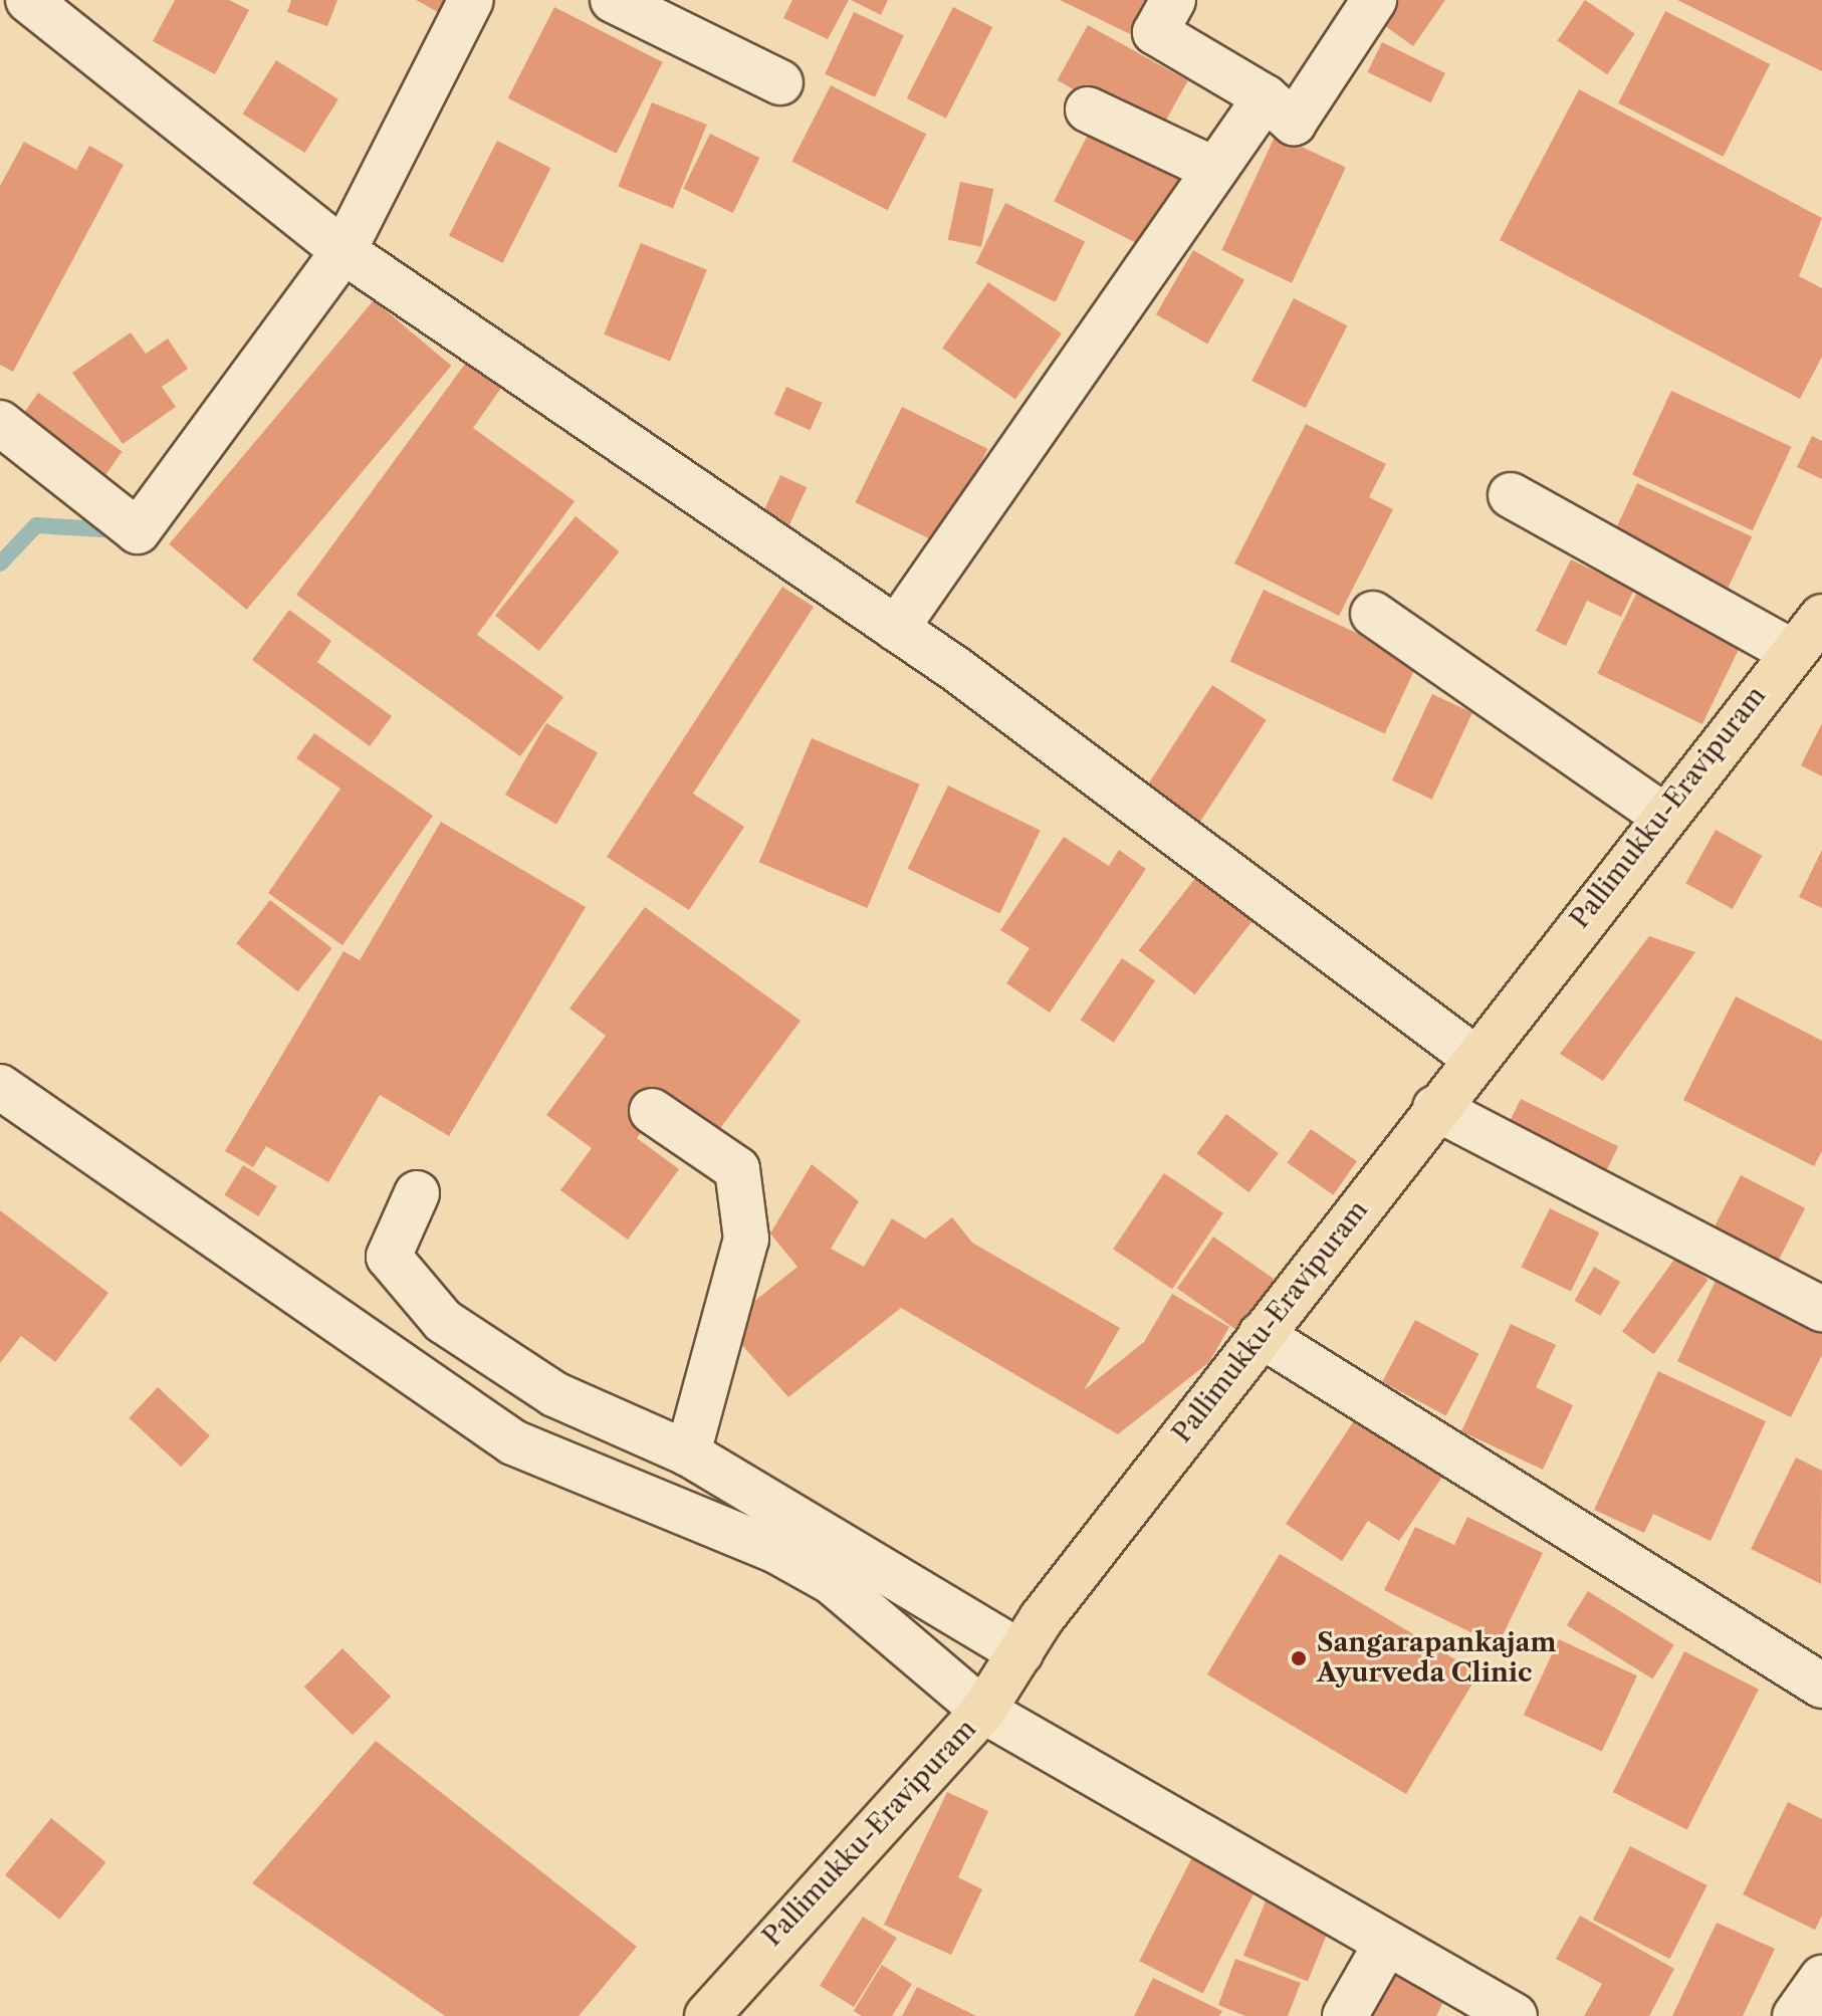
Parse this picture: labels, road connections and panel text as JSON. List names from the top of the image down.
{
  "streets": {
    "main road": ["Pallimukku-Eravipuram"]
  },
  "places": ["Sangarapankajam Ayurveda Clinic"]
}
